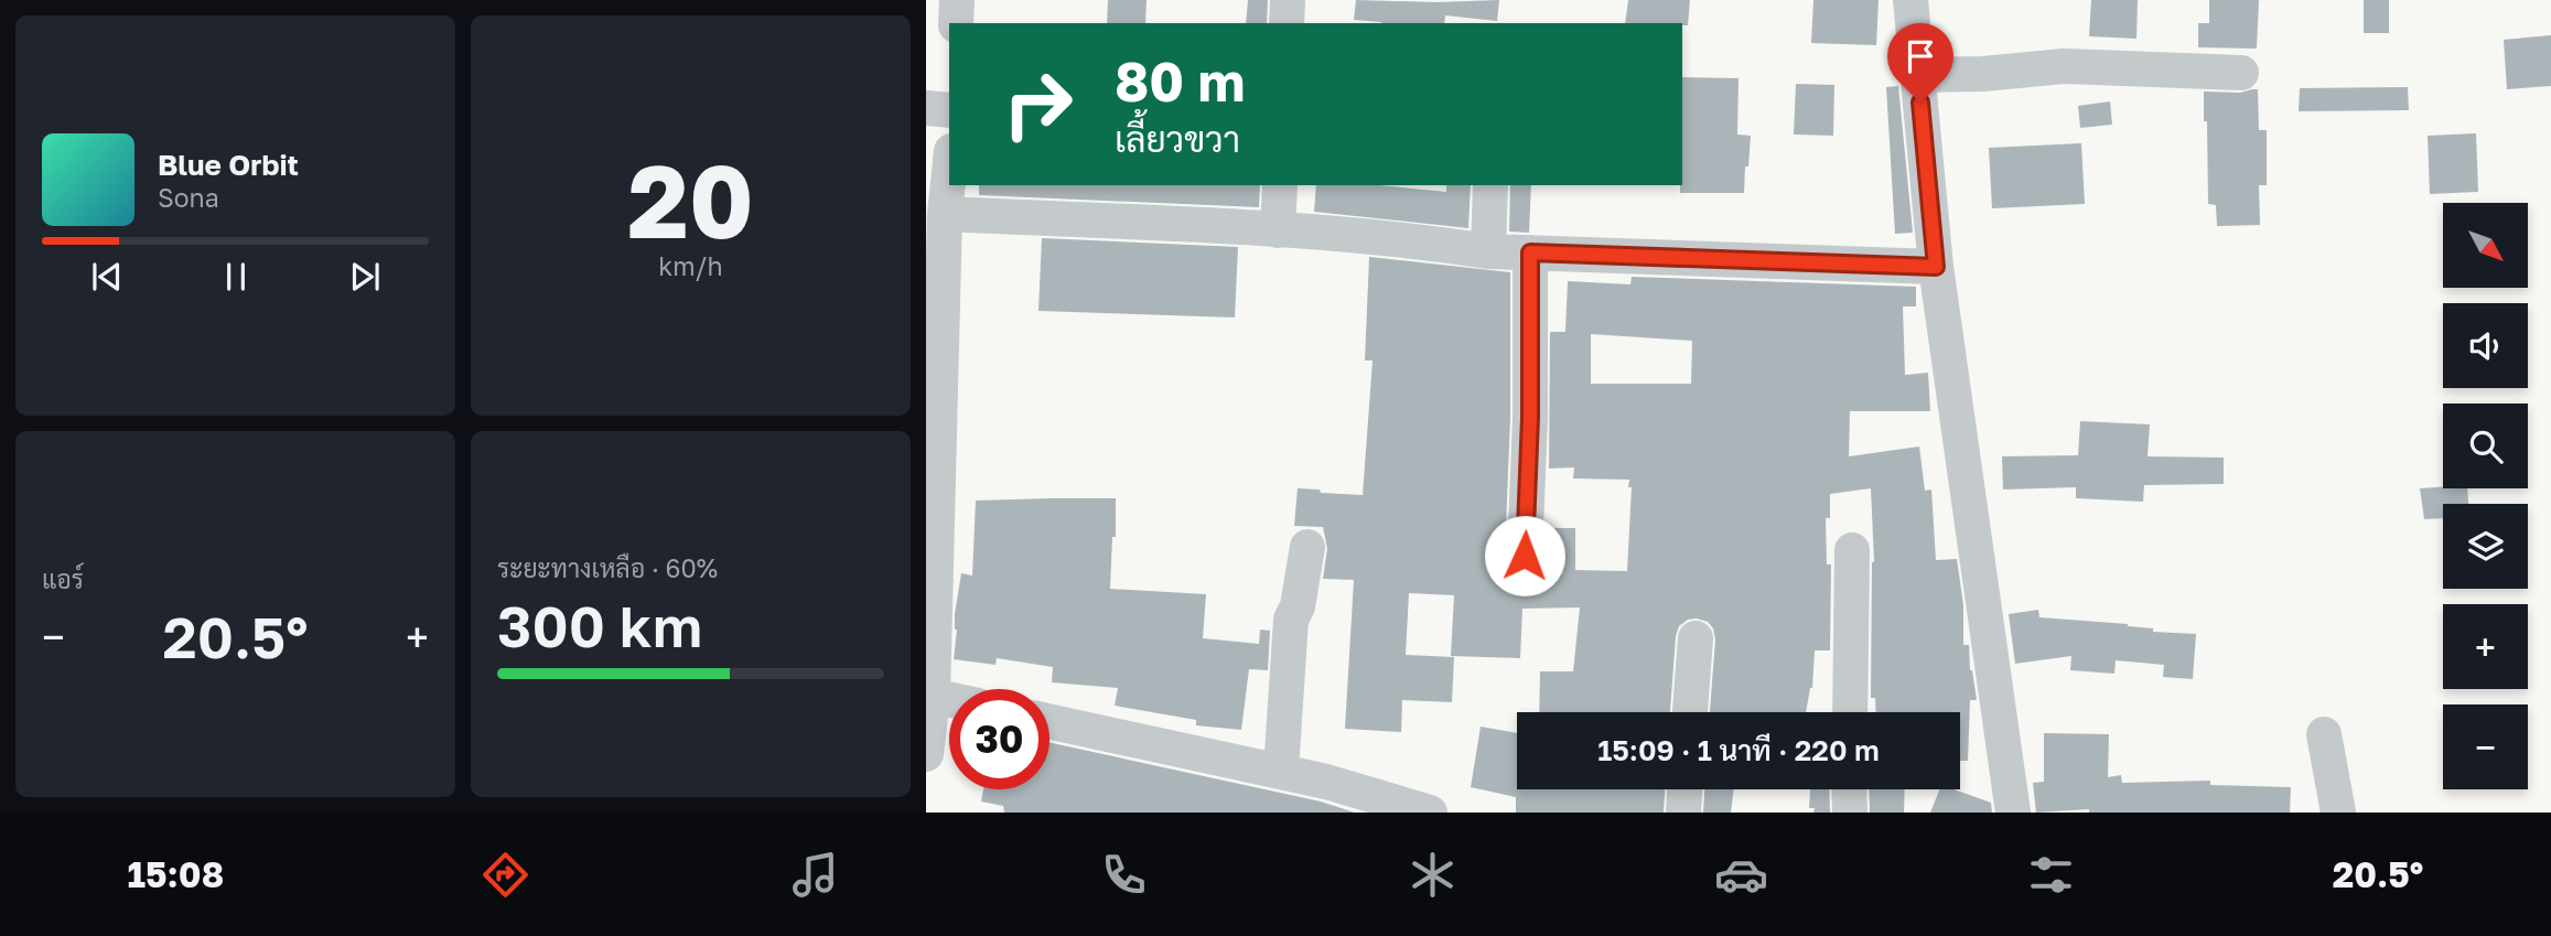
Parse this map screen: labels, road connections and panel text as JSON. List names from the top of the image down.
{
  "north": "bottom right",
  "page": {
    "tile": [
      ["20", "km/h"],
      "แอร์",
      ["ระยะทางเหลือ · 60%", "300 km"]
    ],
    "turn": ["80 m", "เลี้ยวขวา"],
    "song": ["Blue Orbit", "Sona"],
    "map_buttons": ["+", "−"],
    "heat": ["−", "20.5°", "+"],
    "limit": "30",
    "trip": "15:09 · 1 นาที · 220 m",
    "tabs": ["15:08", "20.5°"]
  }
}
